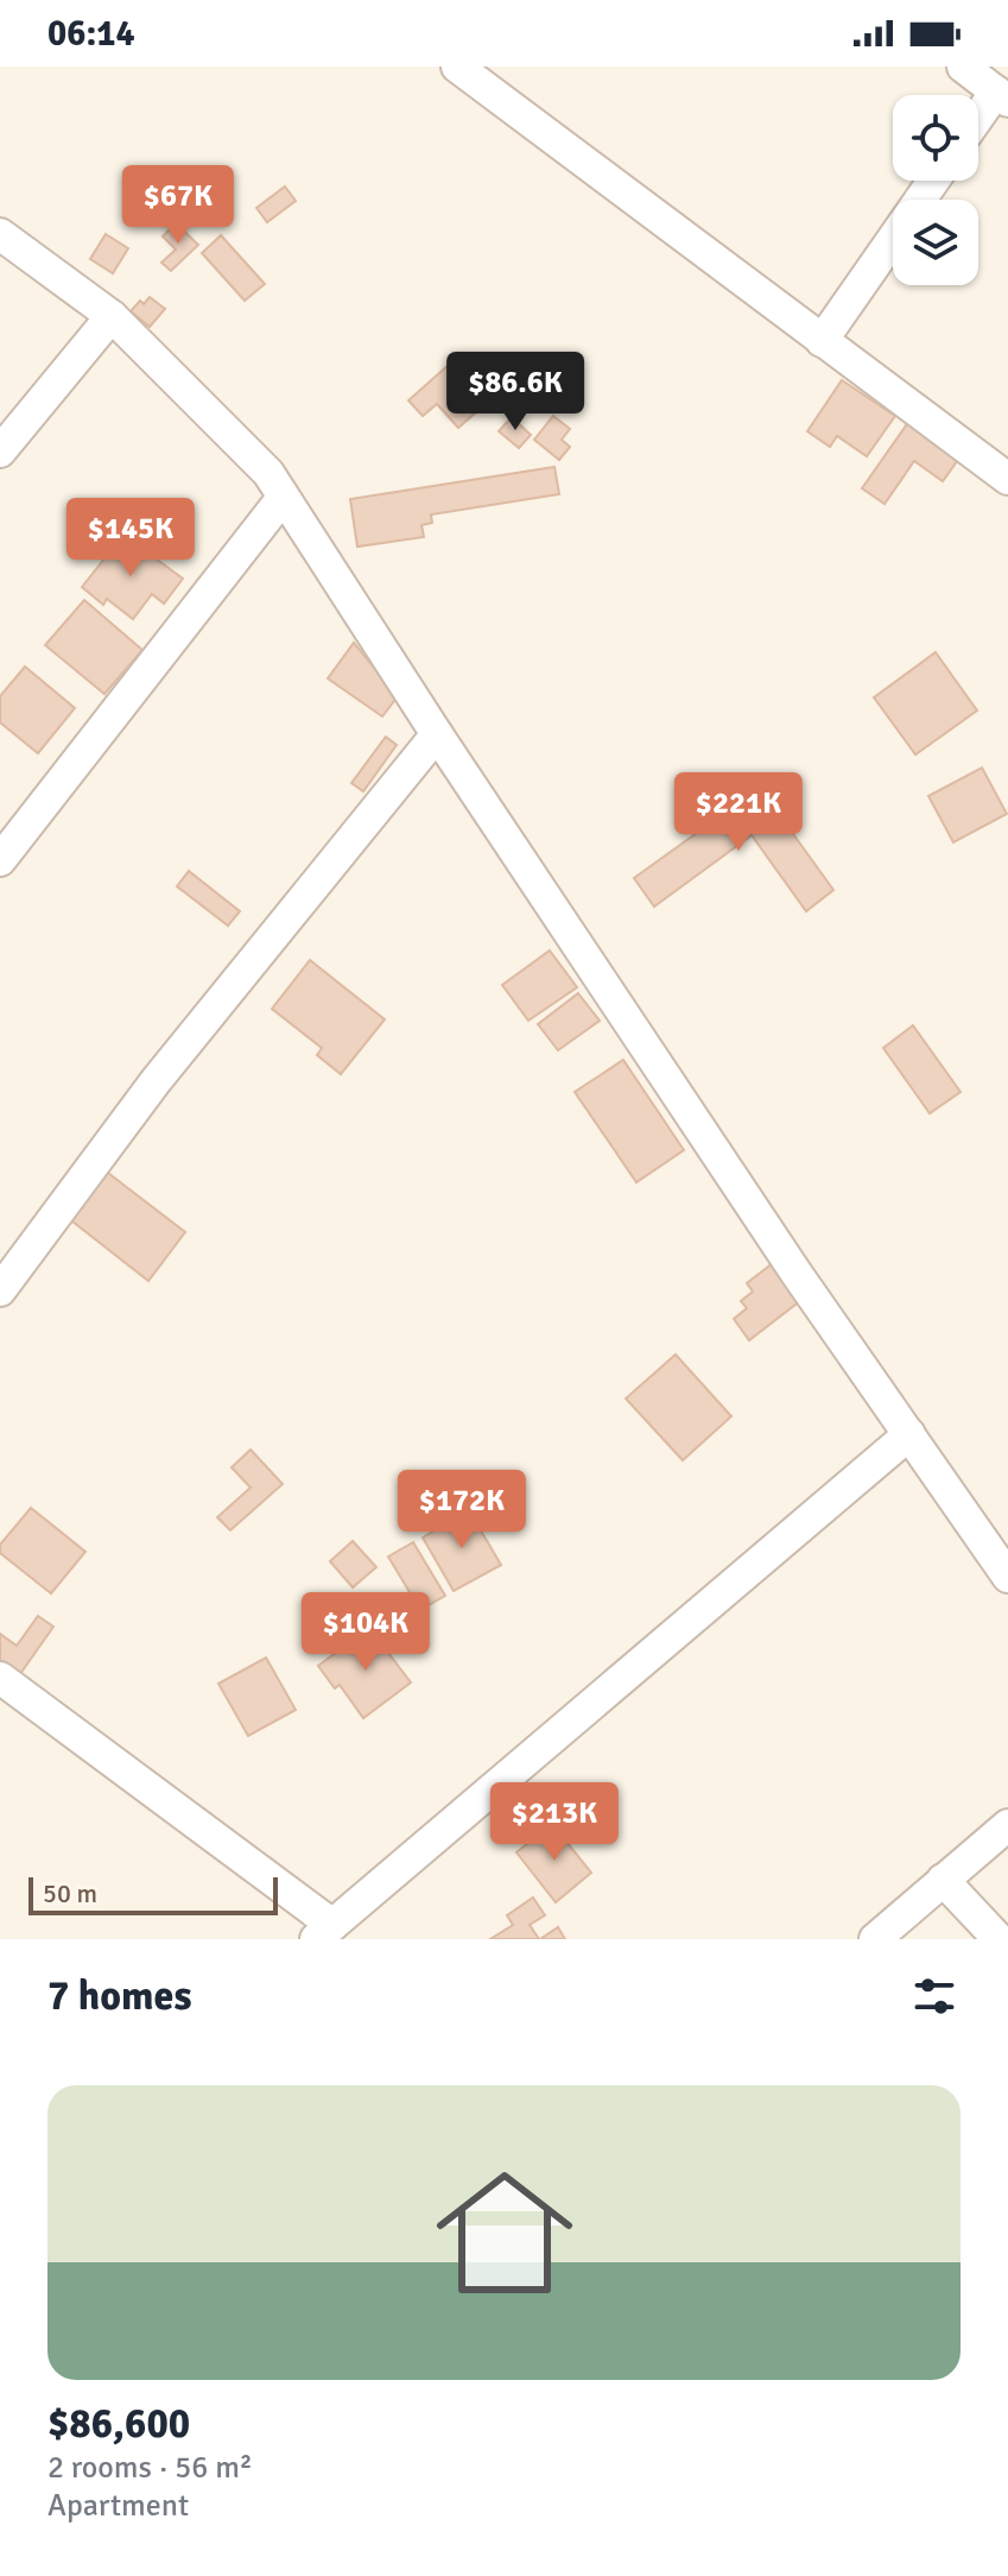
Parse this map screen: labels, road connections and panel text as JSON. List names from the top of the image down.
{
  "scale_bar": "50 m",
  "page": {
    "status": "06:14",
    "price": [
      "$67K",
      "$86.6K",
      "$145K",
      "$221K",
      "$172K",
      "$104K",
      "$213K"
    ],
    "scale": "50 m",
    "heading": "7 homes",
    "list": [
      {
        "name": "$86,600",
        "note": "2 rooms · 56 m² · Apartment"
      }
    ]
  }
}
